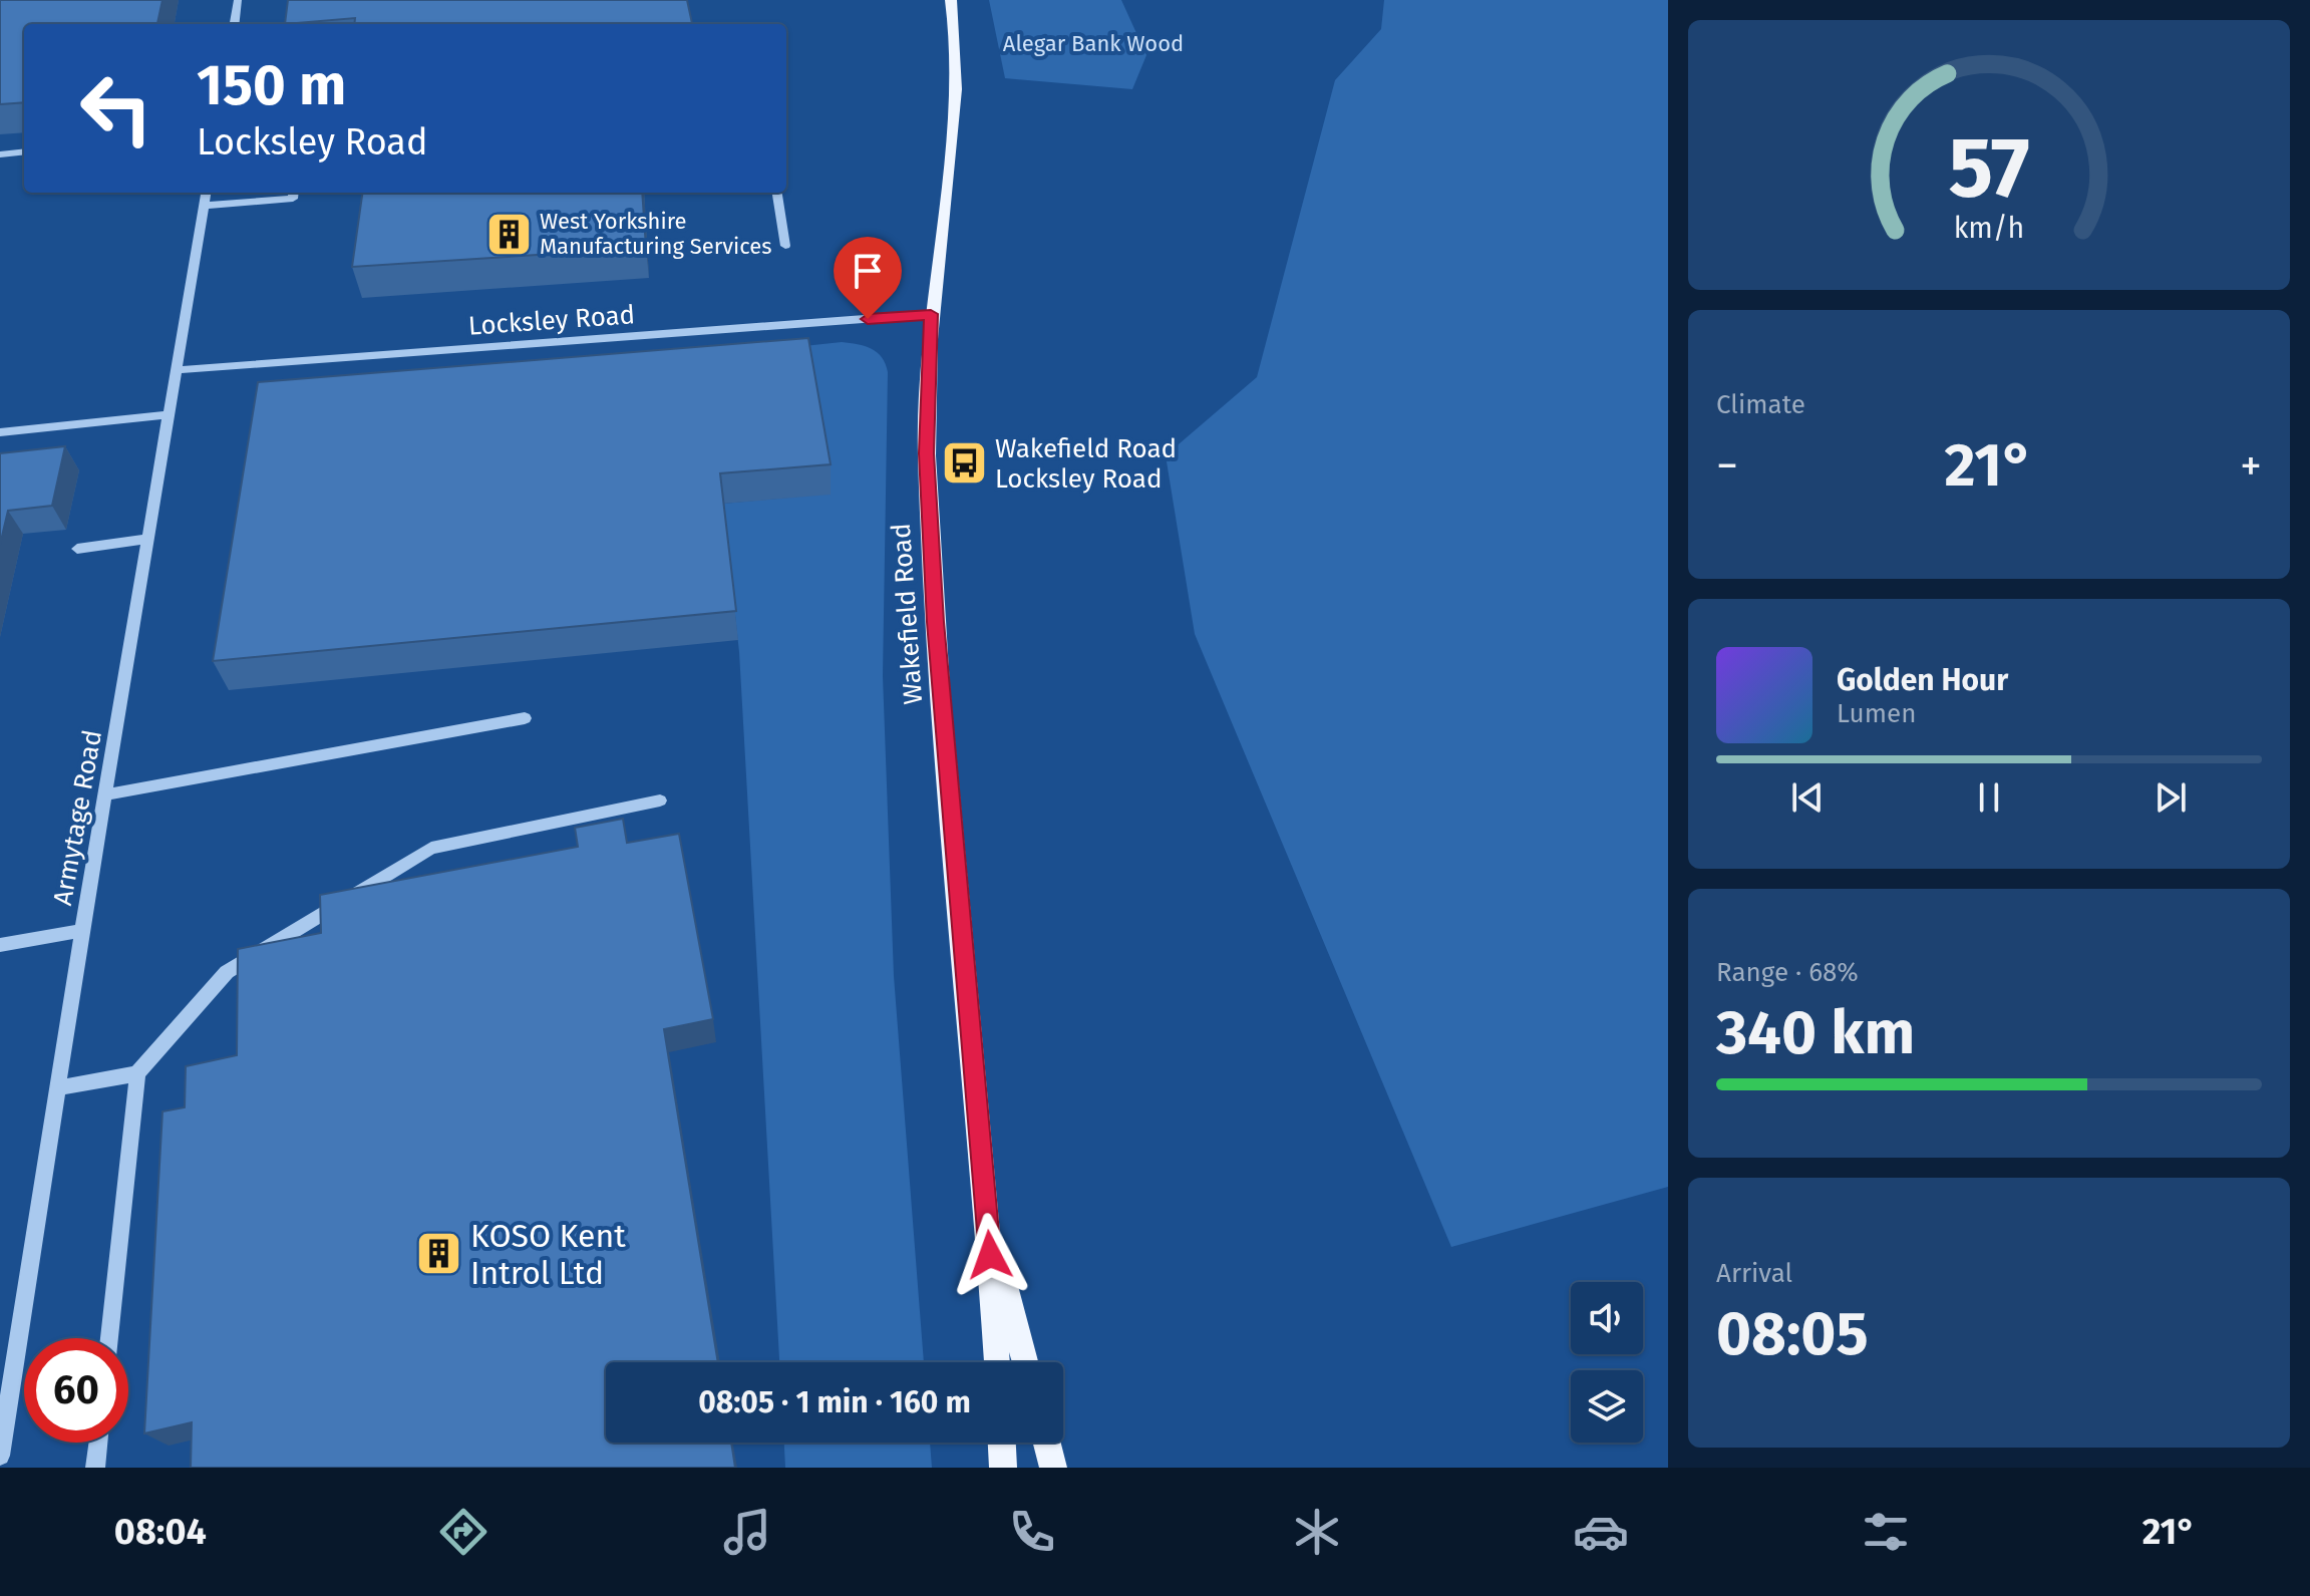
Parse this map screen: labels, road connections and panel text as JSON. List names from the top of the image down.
{
  "streets": {
    "main road": ["Wakefield Road"],
    "street": ["Locksley Road", "Armytage Road"]
  },
  "crossings": [
    ["Locksley Road", "Wakefield Road"],
    ["Locksley Road", "Armytage Road"]
  ],
  "parks": ["Alegar Bank Wood"],
  "places": {
    "building": ["West Yorkshire Manufacturing Services", "KOSO Kent Introl Ltd"],
    "bus stop": ["Wakefield Road Locksley Road"]
  },
  "page": {
    "turn": ["150 m", "Locksley Road"],
    "tile": [
      "Climate",
      ["Range · 68%", "340 km"],
      ["Arrival", "08:05"]
    ],
    "heat": ["−", "21°", "+"],
    "song": ["Golden Hour", "Lumen"],
    "limit": "60",
    "trip": "08:05 · 1 min · 160 m",
    "tabs": ["08:04", "21°"],
    "gauge": ["57", "km/h"]
  }
}
